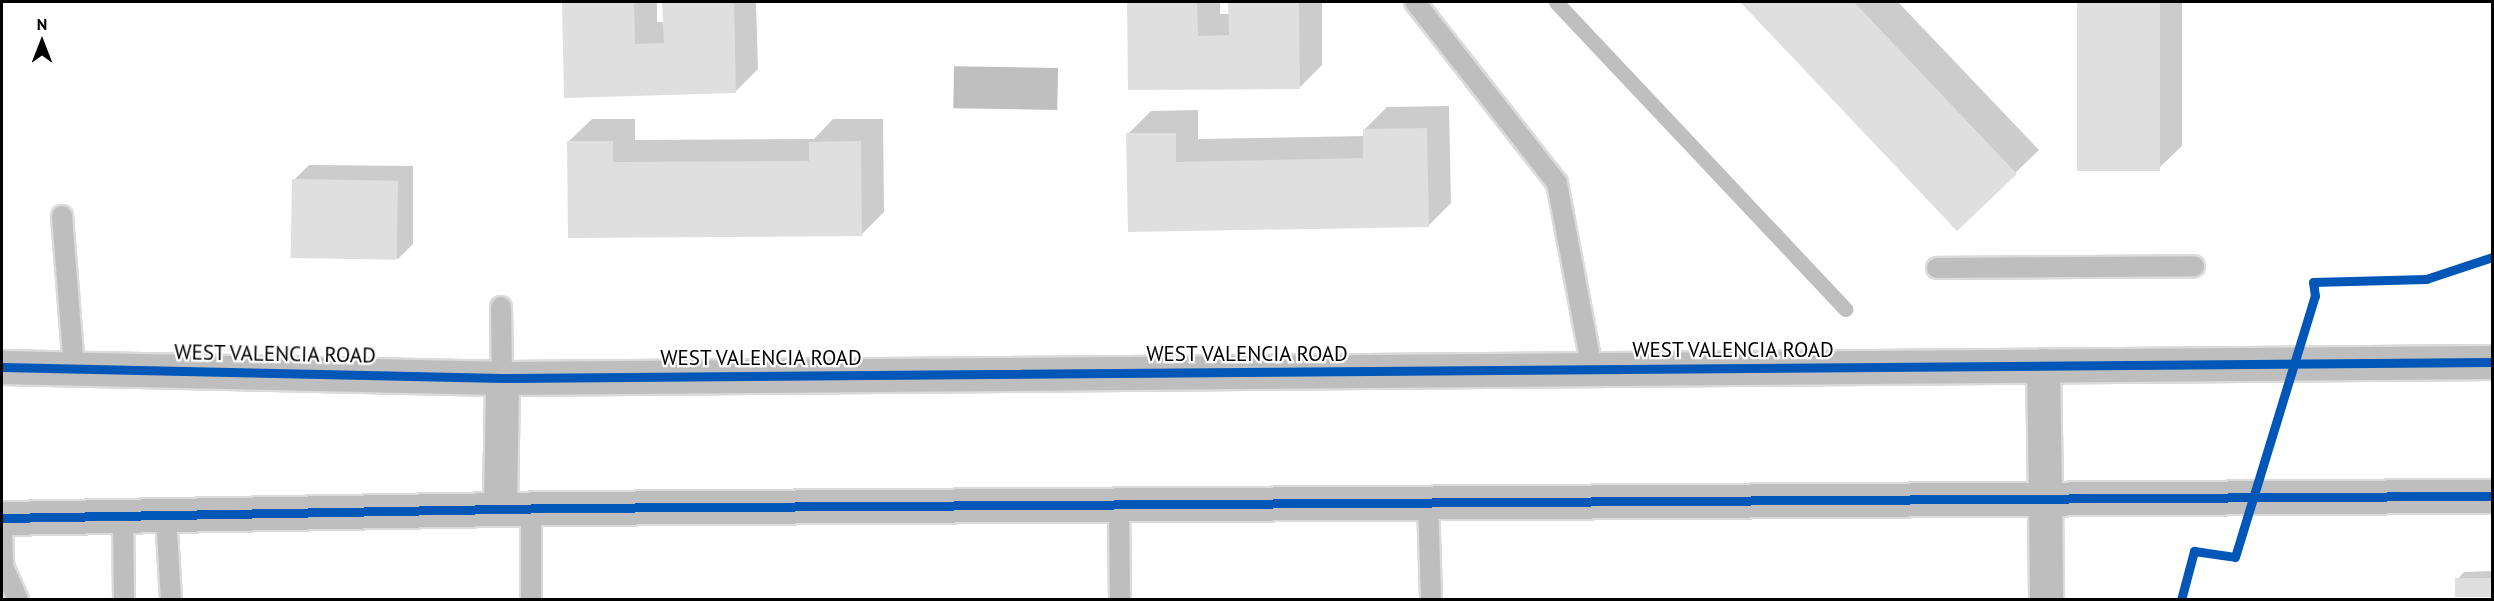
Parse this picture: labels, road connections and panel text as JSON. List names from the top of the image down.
{
  "streets": {
    "main road": ["WEST VALENCIA ROAD"]
  },
  "north": "top"
}
